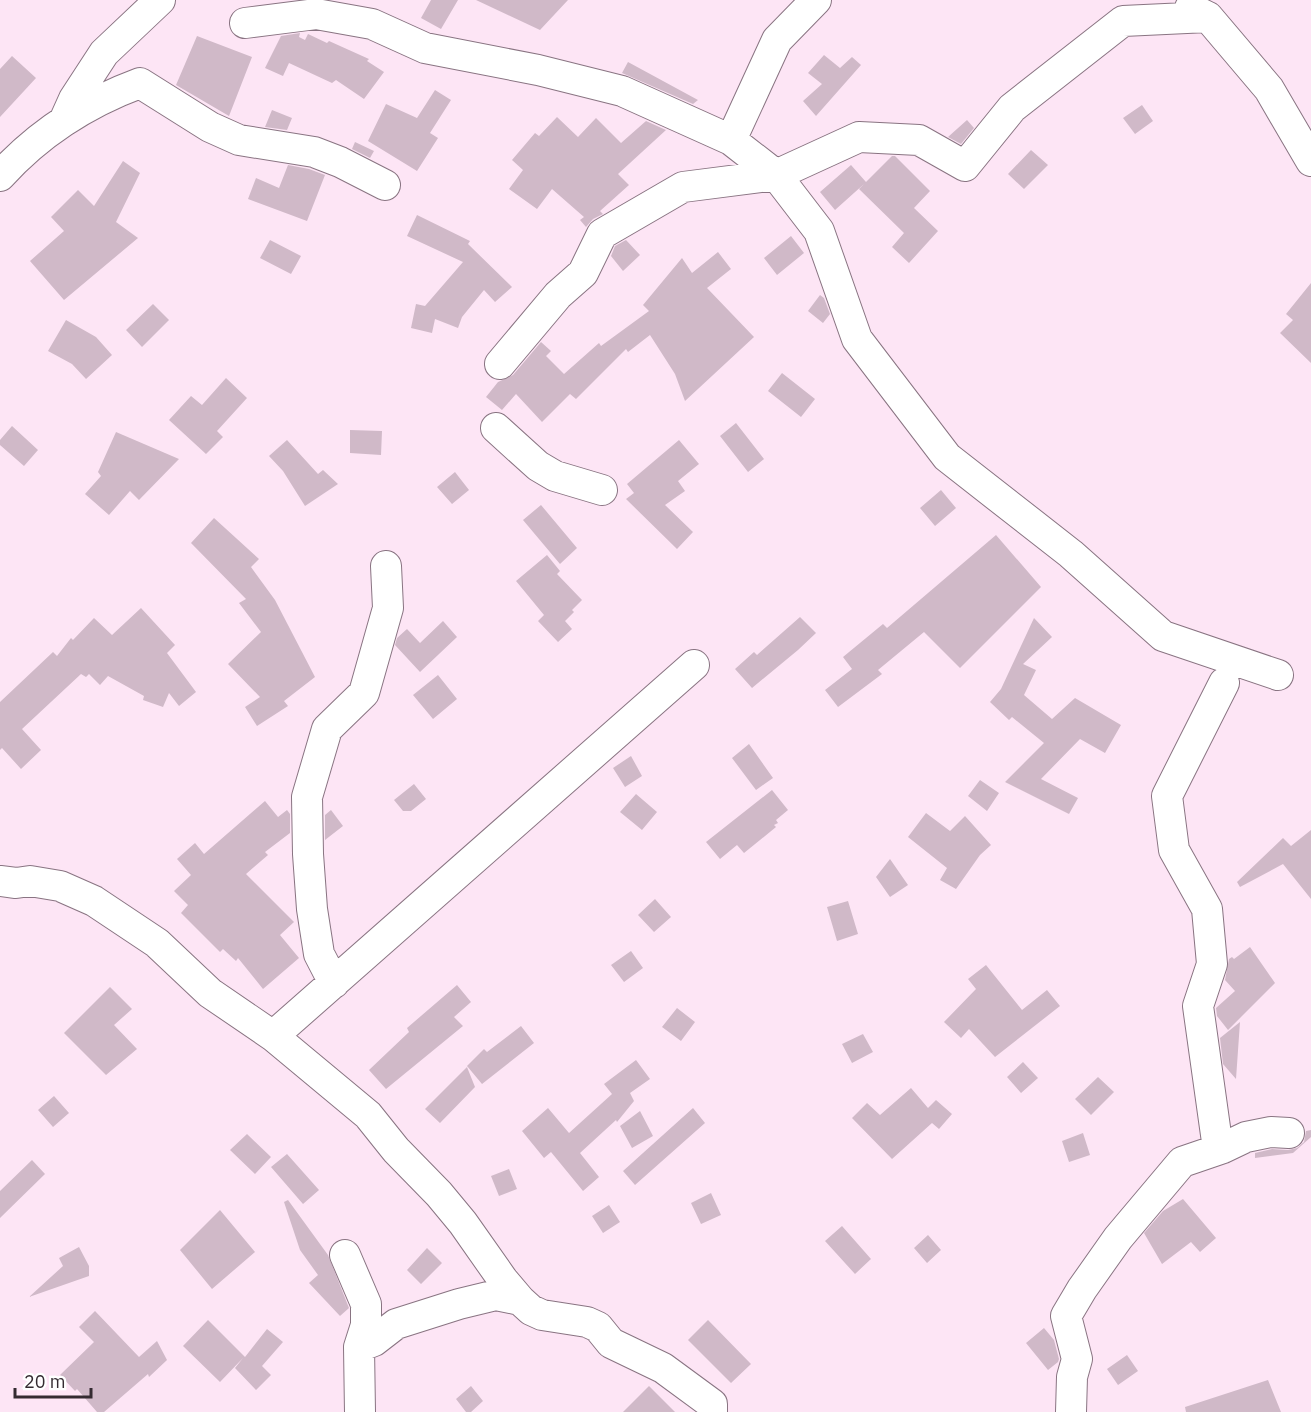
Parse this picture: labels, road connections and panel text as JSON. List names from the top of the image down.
{
  "scale_bar": "20 m"
}
